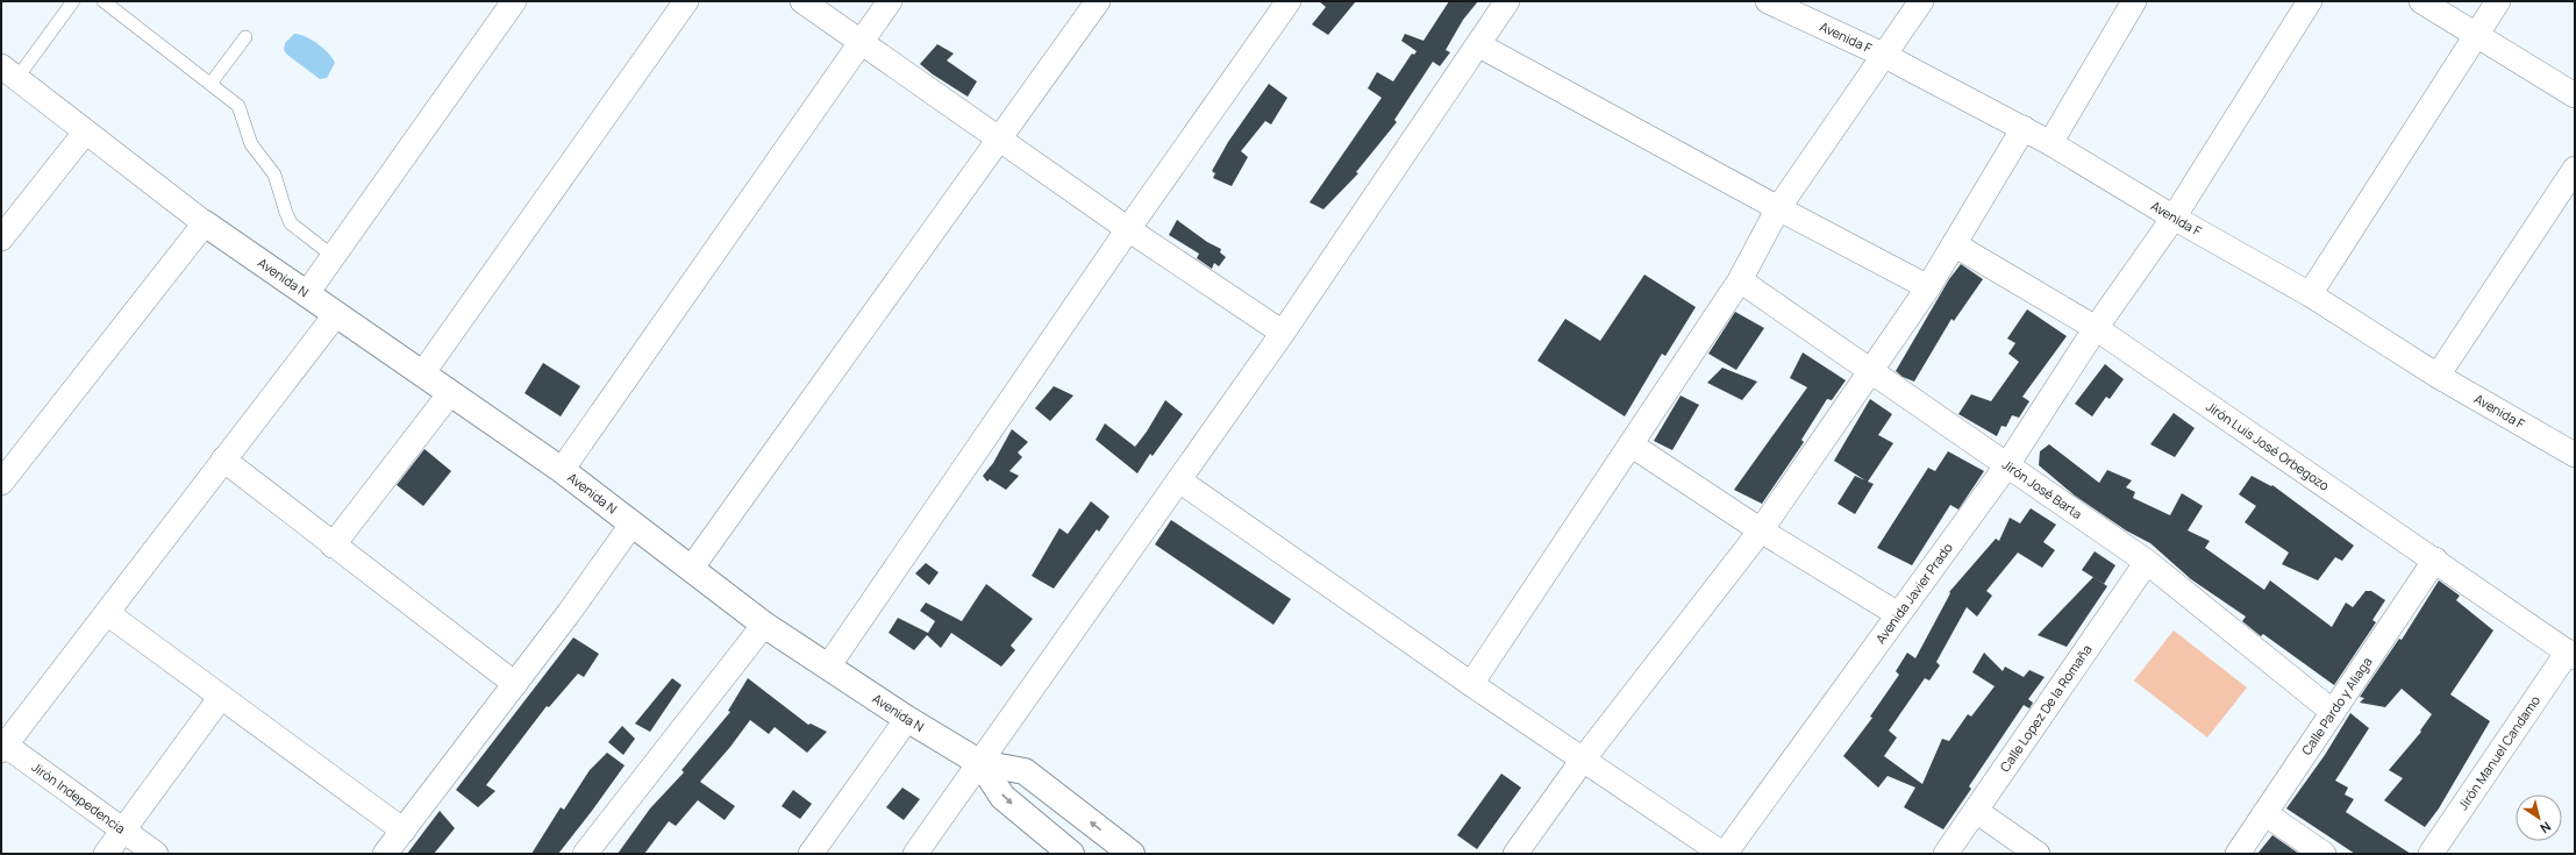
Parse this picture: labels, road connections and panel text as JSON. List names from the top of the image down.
{
  "streets": {
    "street": [
      "Avenida F",
      "Avenida N",
      "Jirón Luis José Orbegozo",
      "Jirón José Barta",
      "Avenida Javier Prado",
      "Calle Pardo y Aliaga",
      "Calle Lopez De la Romaña",
      "Jirón Manuel Candamo",
      "Jirón Indepedencia"
    ]
  },
  "crossings": [
    ["Avenida F", "Avenida Javier Prado"],
    ["Jirón Luis José Orbegozo", "Avenida Javier Prado"],
    ["Jirón Luis José Orbegozo", "Calle Pardo y Aliaga"],
    ["Jirón Luis José Orbegozo", "Jirón Manuel Candamo"],
    ["Jirón José Barta", "Avenida Javier Prado"],
    ["Jirón José Barta", "Calle Pardo y Aliaga"],
    ["Jirón José Barta", "Calle Lopez De la Romaña"]
  ],
  "north": "bottom right"
}
